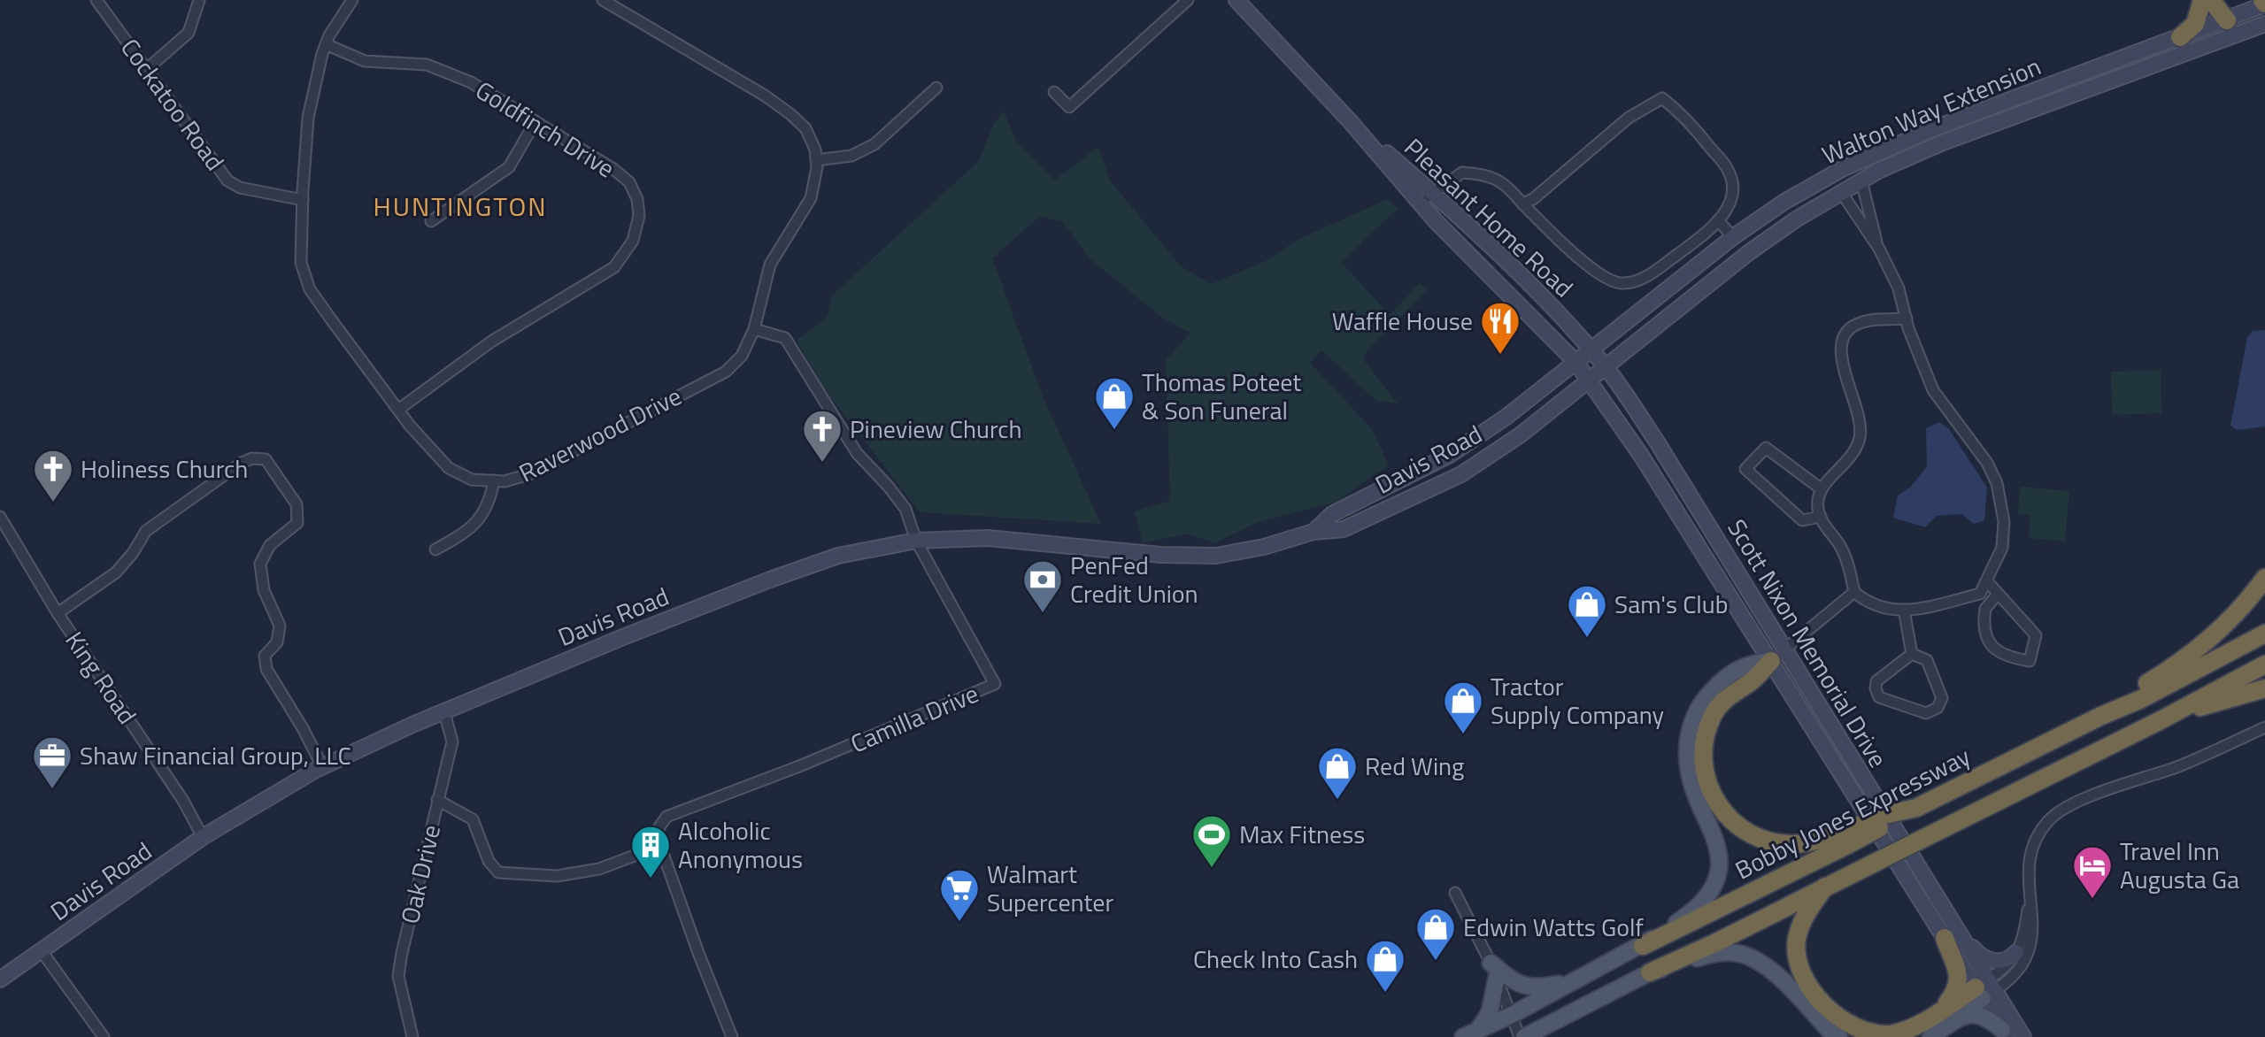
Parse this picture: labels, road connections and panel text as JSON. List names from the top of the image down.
{
  "streets": {
    "highway": ["Bobby Jones Expressway"],
    "main road": [
      "Walton Way Extension",
      "Pleasant Home Road",
      "Davis Road",
      "Scott Nixon Memorial Drive"
    ],
    "street": [
      "Cockatoo Road",
      "Goldfinch Drive",
      "Raverwood Drive",
      "King Road",
      "Camilla Drive",
      "Oak Drive"
    ]
  },
  "crossings": [
    ["Cockatoo Road", "Raverwood Drive"],
    ["Walton Way Extension", "Pleasant Home Road"],
    ["Walton Way Extension", "Davis Road"],
    ["Walton Way Extension", "Scott Nixon Memorial Drive"],
    ["Goldfinch Drive", "Raverwood Drive"],
    ["Pleasant Home Road", "Davis Road"],
    ["Pleasant Home Road", "Scott Nixon Memorial Drive"],
    ["Davis Road", "Scott Nixon Memorial Drive"],
    ["Davis Road", "King Road"],
    ["Davis Road", "Camilla Drive"],
    ["Davis Road", "Oak Drive"]
  ],
  "districts": ["HUNTINGTON"],
  "places": {
    "restaurant": ["Waffle House"],
    "shop": [
      "Thomas Poteet & Son Funeral",
      "Sam's Club",
      "Tractor Supply Company",
      "Red Wing",
      "Edwin Watts Golf",
      "Check Into Cash"
    ],
    "church": ["Pineview Church", "Holiness Church"],
    "bank": ["PenFed Credit Union"],
    "office": ["Shaw Financial Group, LLC"],
    "sports": ["Max Fitness"],
    "building": ["Alcoholic Anonymous"],
    "hotel": ["Travel Inn Augusta Ga"],
    "supermarket": ["Walmart Supercenter"]
  }
}
